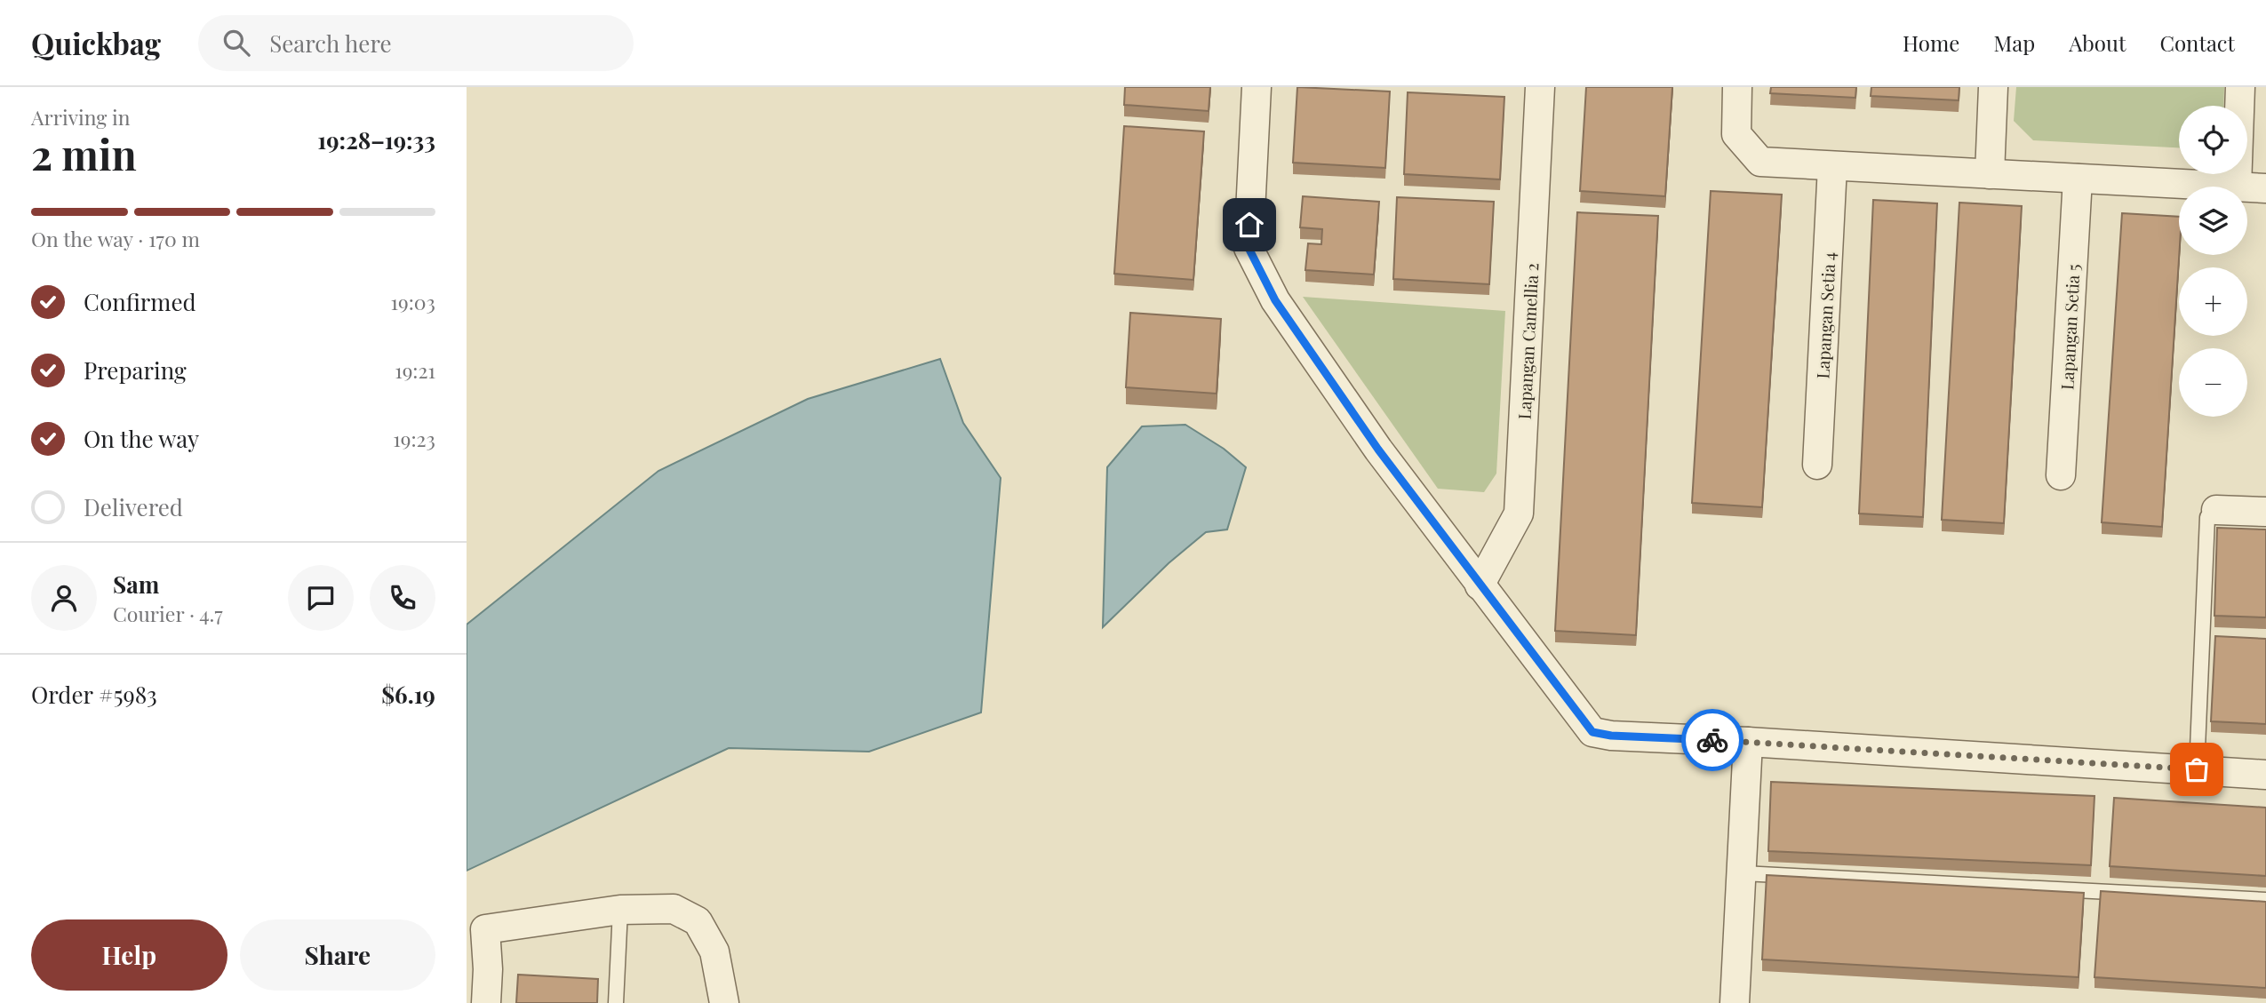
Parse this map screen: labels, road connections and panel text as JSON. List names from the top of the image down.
{
  "streets": {
    "street": ["Lapangan Setia 4", "Lapangan Setia 5", "Lapangan Camellia 2"]
  },
  "page": {
    "header": "Quickbag",
    "search": "Search here",
    "nav": [
      "Home",
      "Map",
      "About",
      "Contact"
    ],
    "heading": ["2 min", "Arriving in", "19:28–19:33"],
    "panel": [
      "Sam",
      "Courier · 4.7",
      "Order #5983",
      "$6.19"
    ],
    "map_buttons": ["+", "−"],
    "bar": "On the way · 170 m",
    "list": [
      ["Confirmed", "19:03"],
      ["Preparing", "19:21"],
      ["On the way", "19:23"],
      "Delivered"
    ],
    "buttons": ["Help", "Share"]
  }
}
